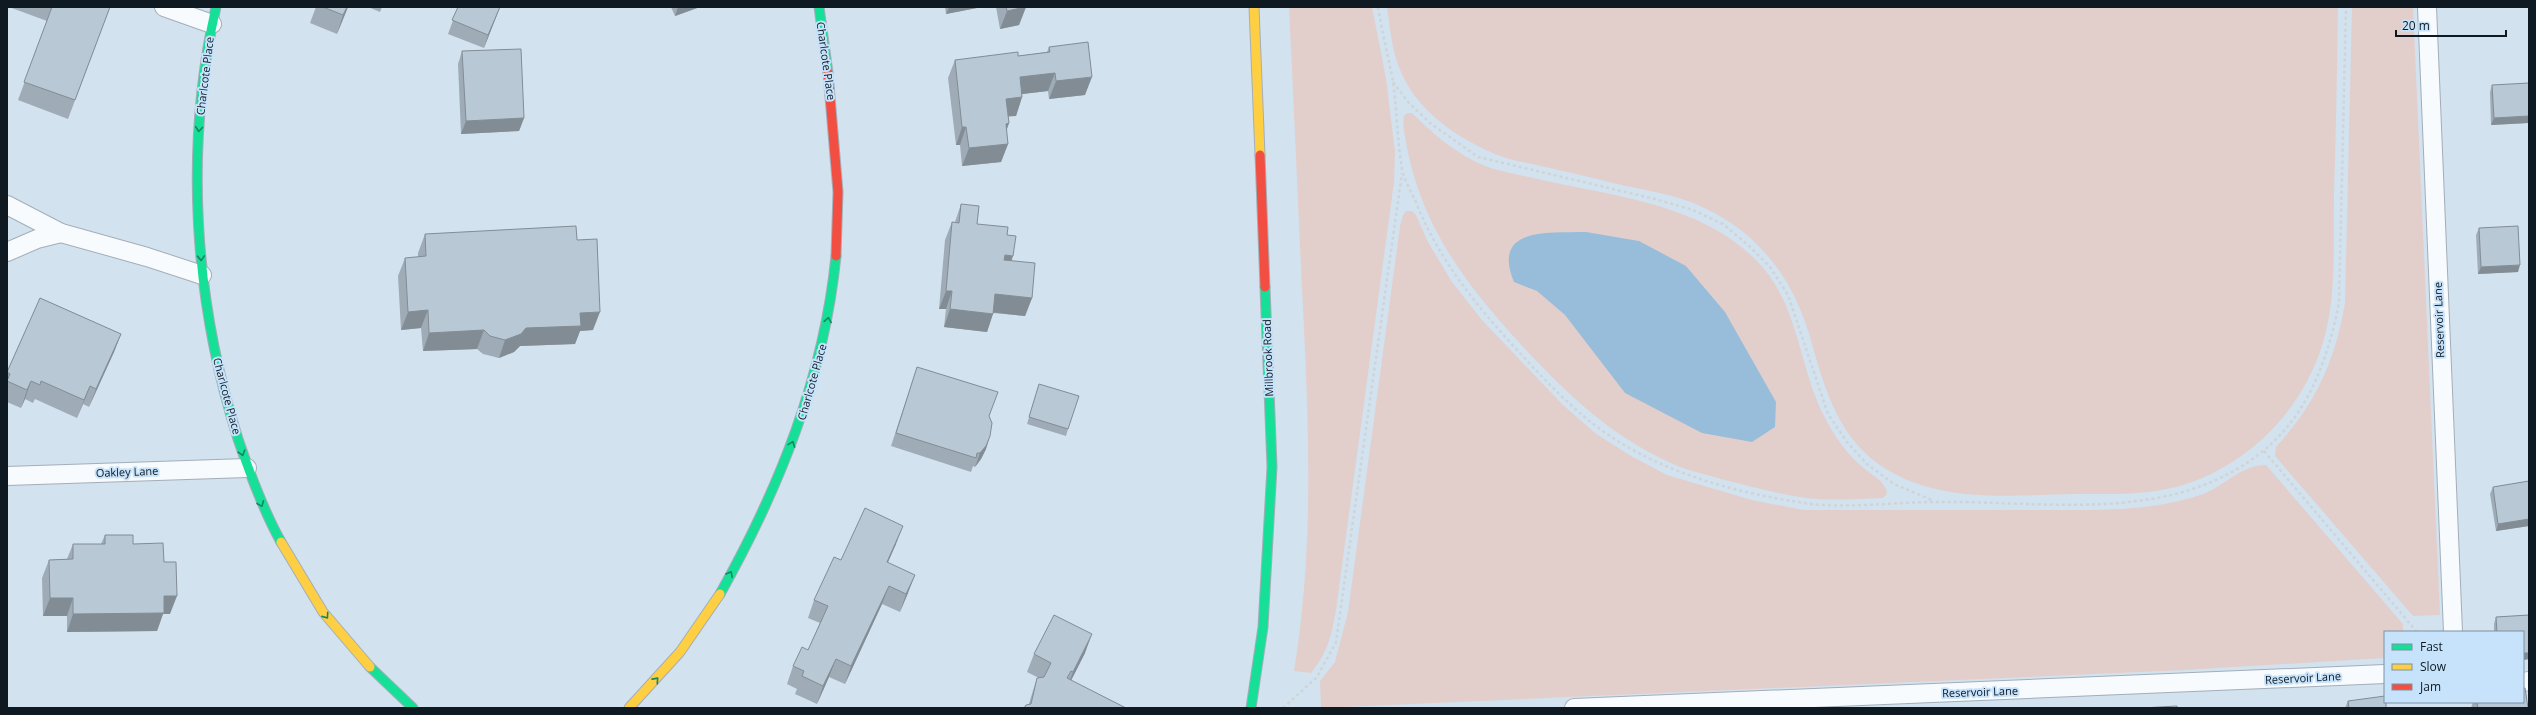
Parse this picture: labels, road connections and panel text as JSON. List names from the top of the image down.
{
  "streets": {
    "street": ["Charlcote Place", "Millbrook Road"],
    "lane": ["Reservoir Lane", "Oakley Lane"]
  },
  "crossings": [
    ["Charlcote Place", "Oakley Lane"]
  ],
  "legend": ["Fast", "Slow", "Jam"],
  "scale_bar": "20 m"
}
